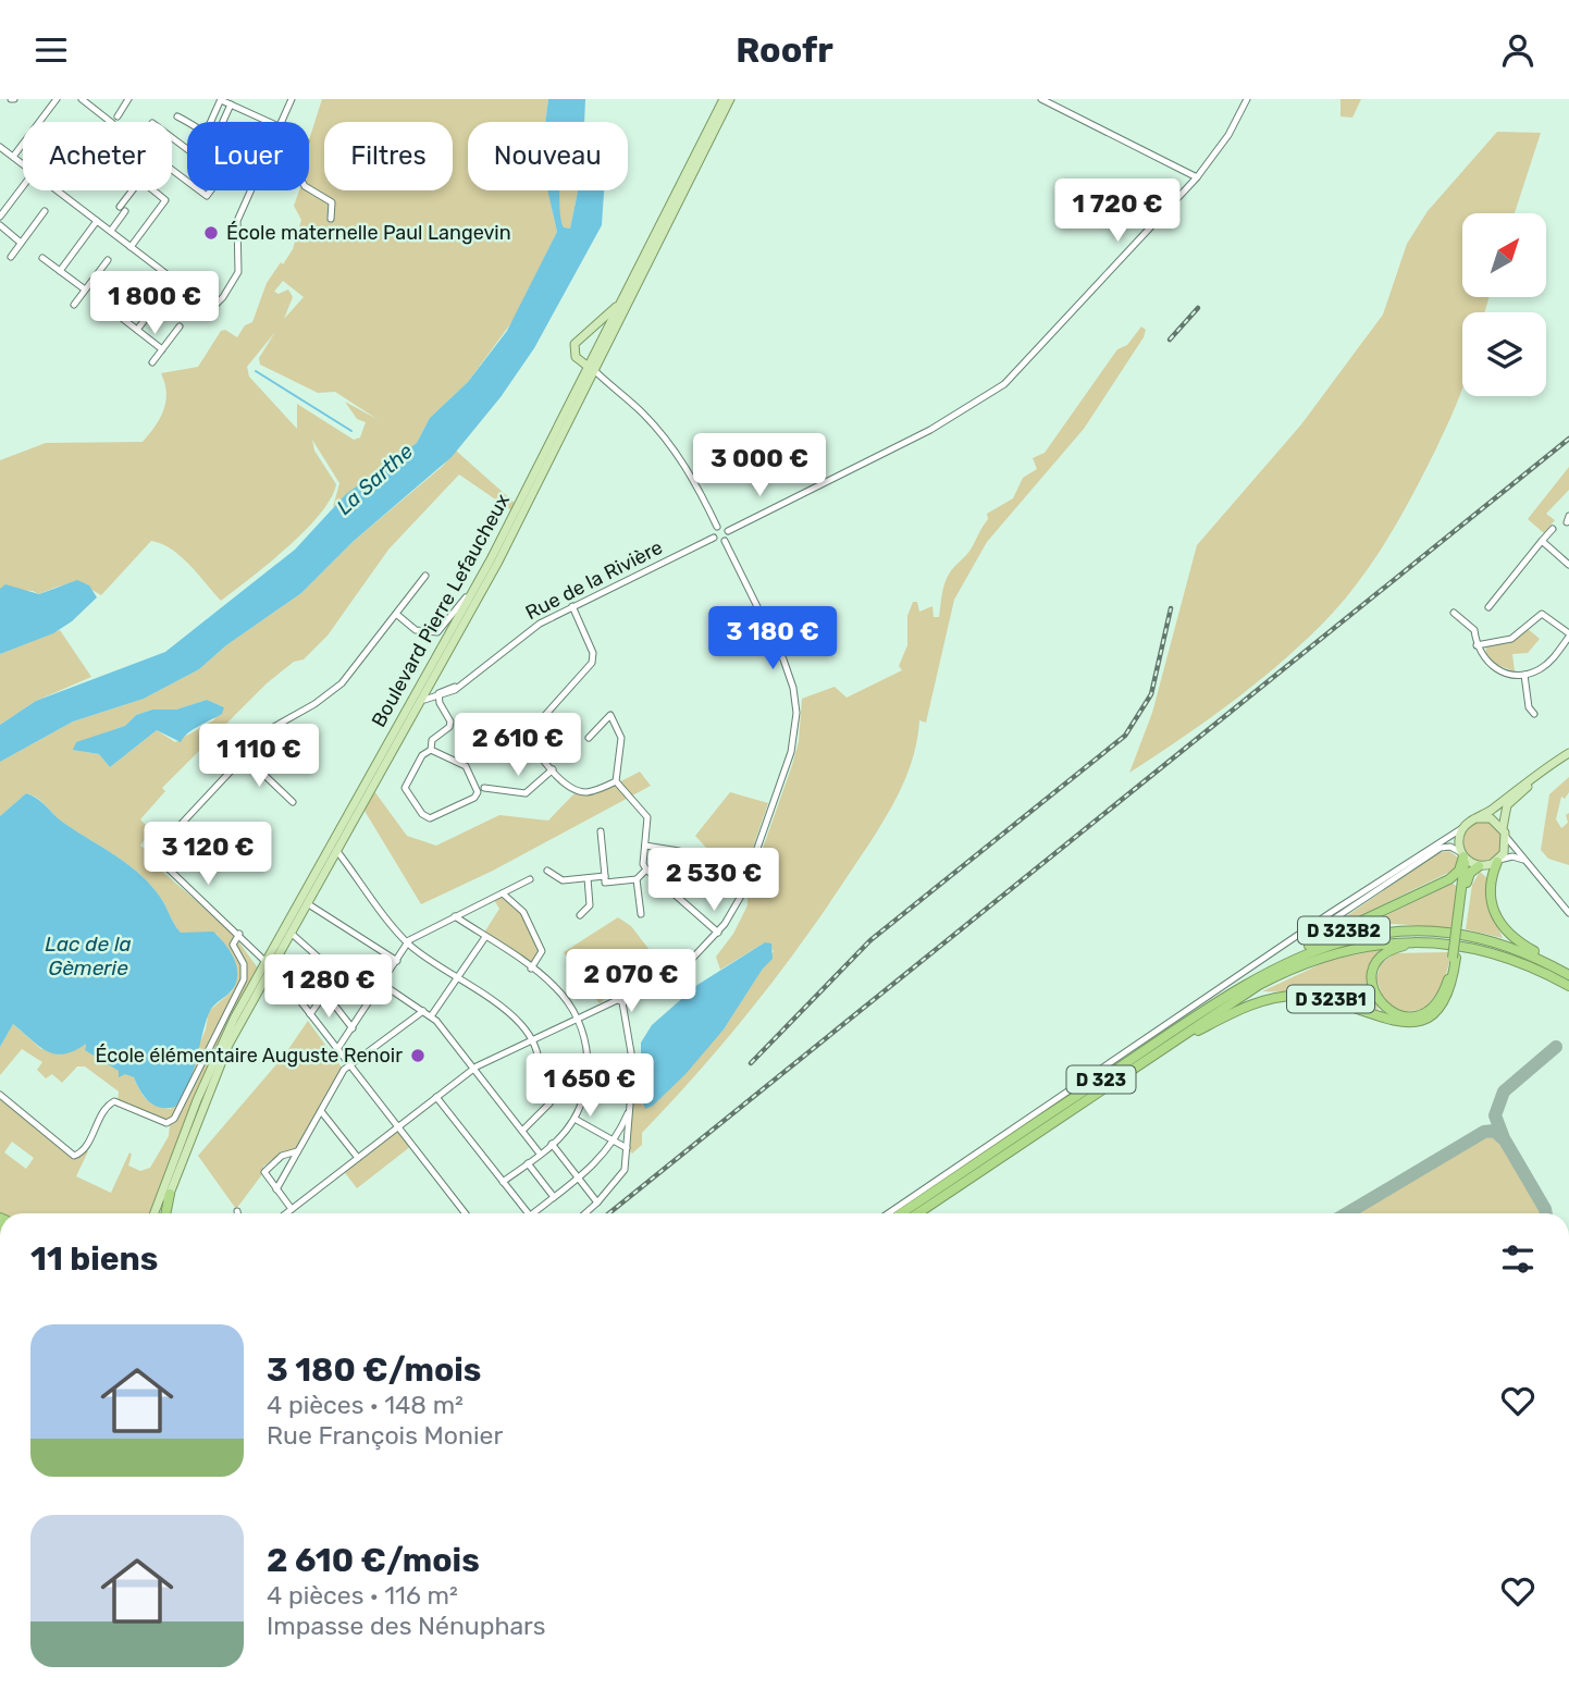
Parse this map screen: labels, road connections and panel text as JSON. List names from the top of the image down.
{
  "streets": {
    "highway": ["D 323B2", "D 323B1", "D 323"],
    "main road": ["Boulevard Pierre Lefaucheux"],
    "street": ["Rue de la Rivière"]
  },
  "crossings": [
    ["Rue de la Rivière", "Boulevard Pierre Lefaucheux"],
    ["D 323B2", "D 323"],
    ["D 323B1", "D 323"]
  ],
  "water": ["La Sarthe", "Lac de la Gèmerie"],
  "places": ["École maternelle Paul Langevin", "École élémentaire Auguste Renoir"],
  "north": "top right",
  "page": {
    "header": "Roofr",
    "chip": [
      "Acheter",
      "Louer",
      "Filtres",
      "Nouveau"
    ],
    "price": [
      "1 720 €",
      "1 800 €",
      "3 000 €",
      "3 180 €",
      "2 610 €",
      "1 110 €",
      "3 120 €",
      "2 530 €",
      "2 070 €",
      "1 280 €",
      "1 650 €"
    ],
    "heading": "11 biens",
    "list": [
      {
        "name": "3 180 €/mois",
        "note": "4 pièces · 148 m² · Rue François Monier"
      },
      {
        "name": "2 610 €/mois",
        "note": "4 pièces · 116 m² · Impasse des Nénuphars"
      }
    ]
  }
}
